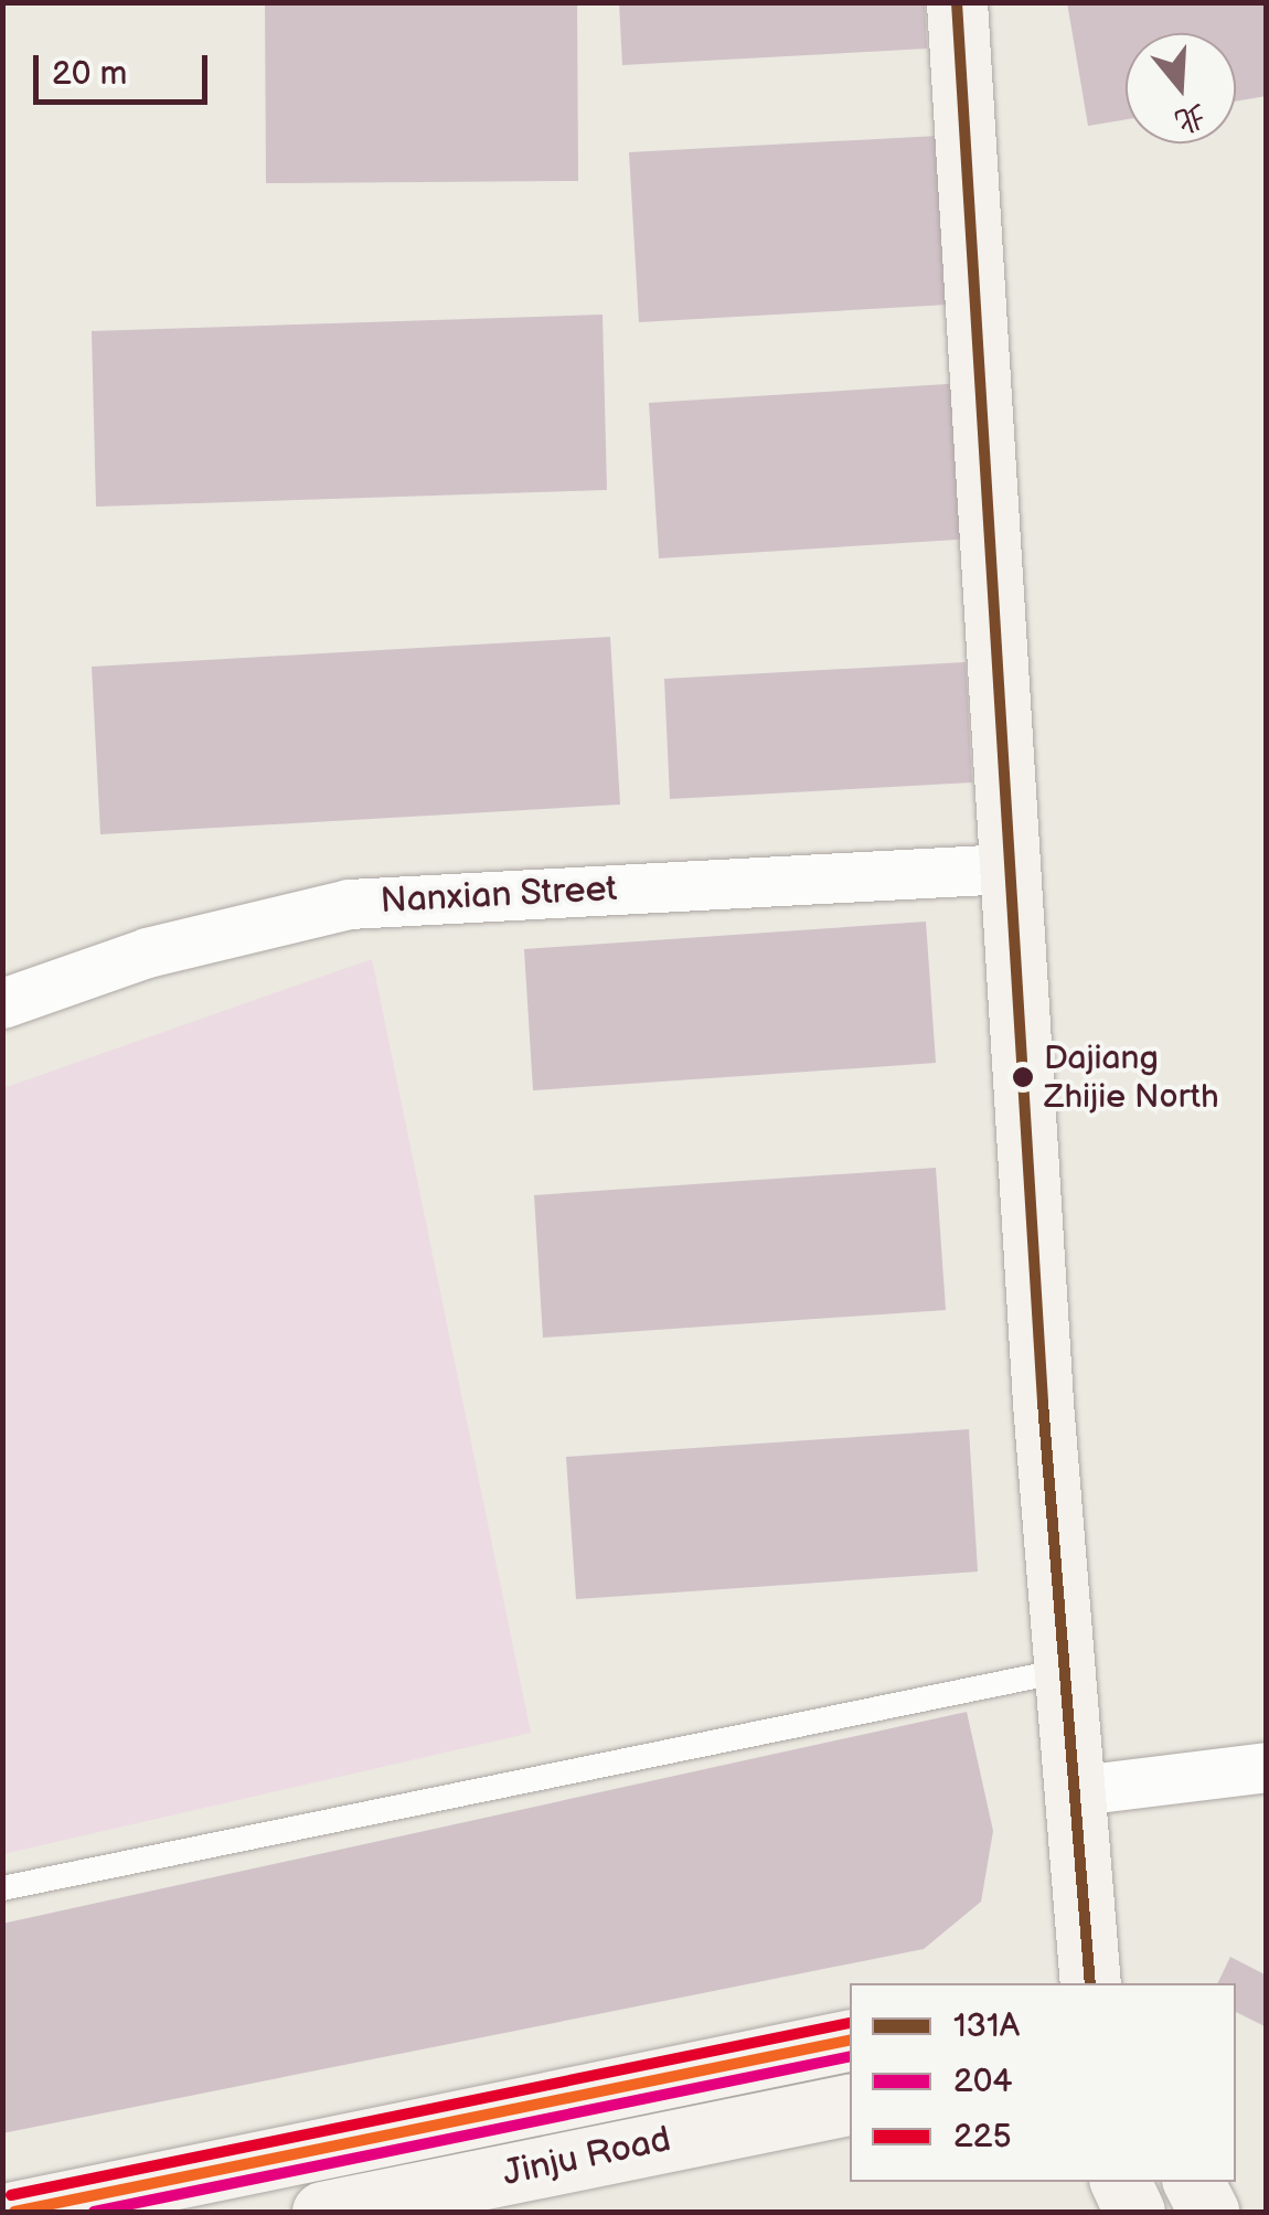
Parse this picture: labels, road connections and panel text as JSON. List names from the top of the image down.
{
  "streets": {
    "street": ["Nanxian Street", "Jinju Road"]
  },
  "places": ["Dajiang Zhijie North"],
  "lines": ["transit line 131A", "transit line 225", "transit line 204"],
  "legend": ["131A", "204", "225"],
  "scale_bar": "20 m",
  "north": "bottom"
}
